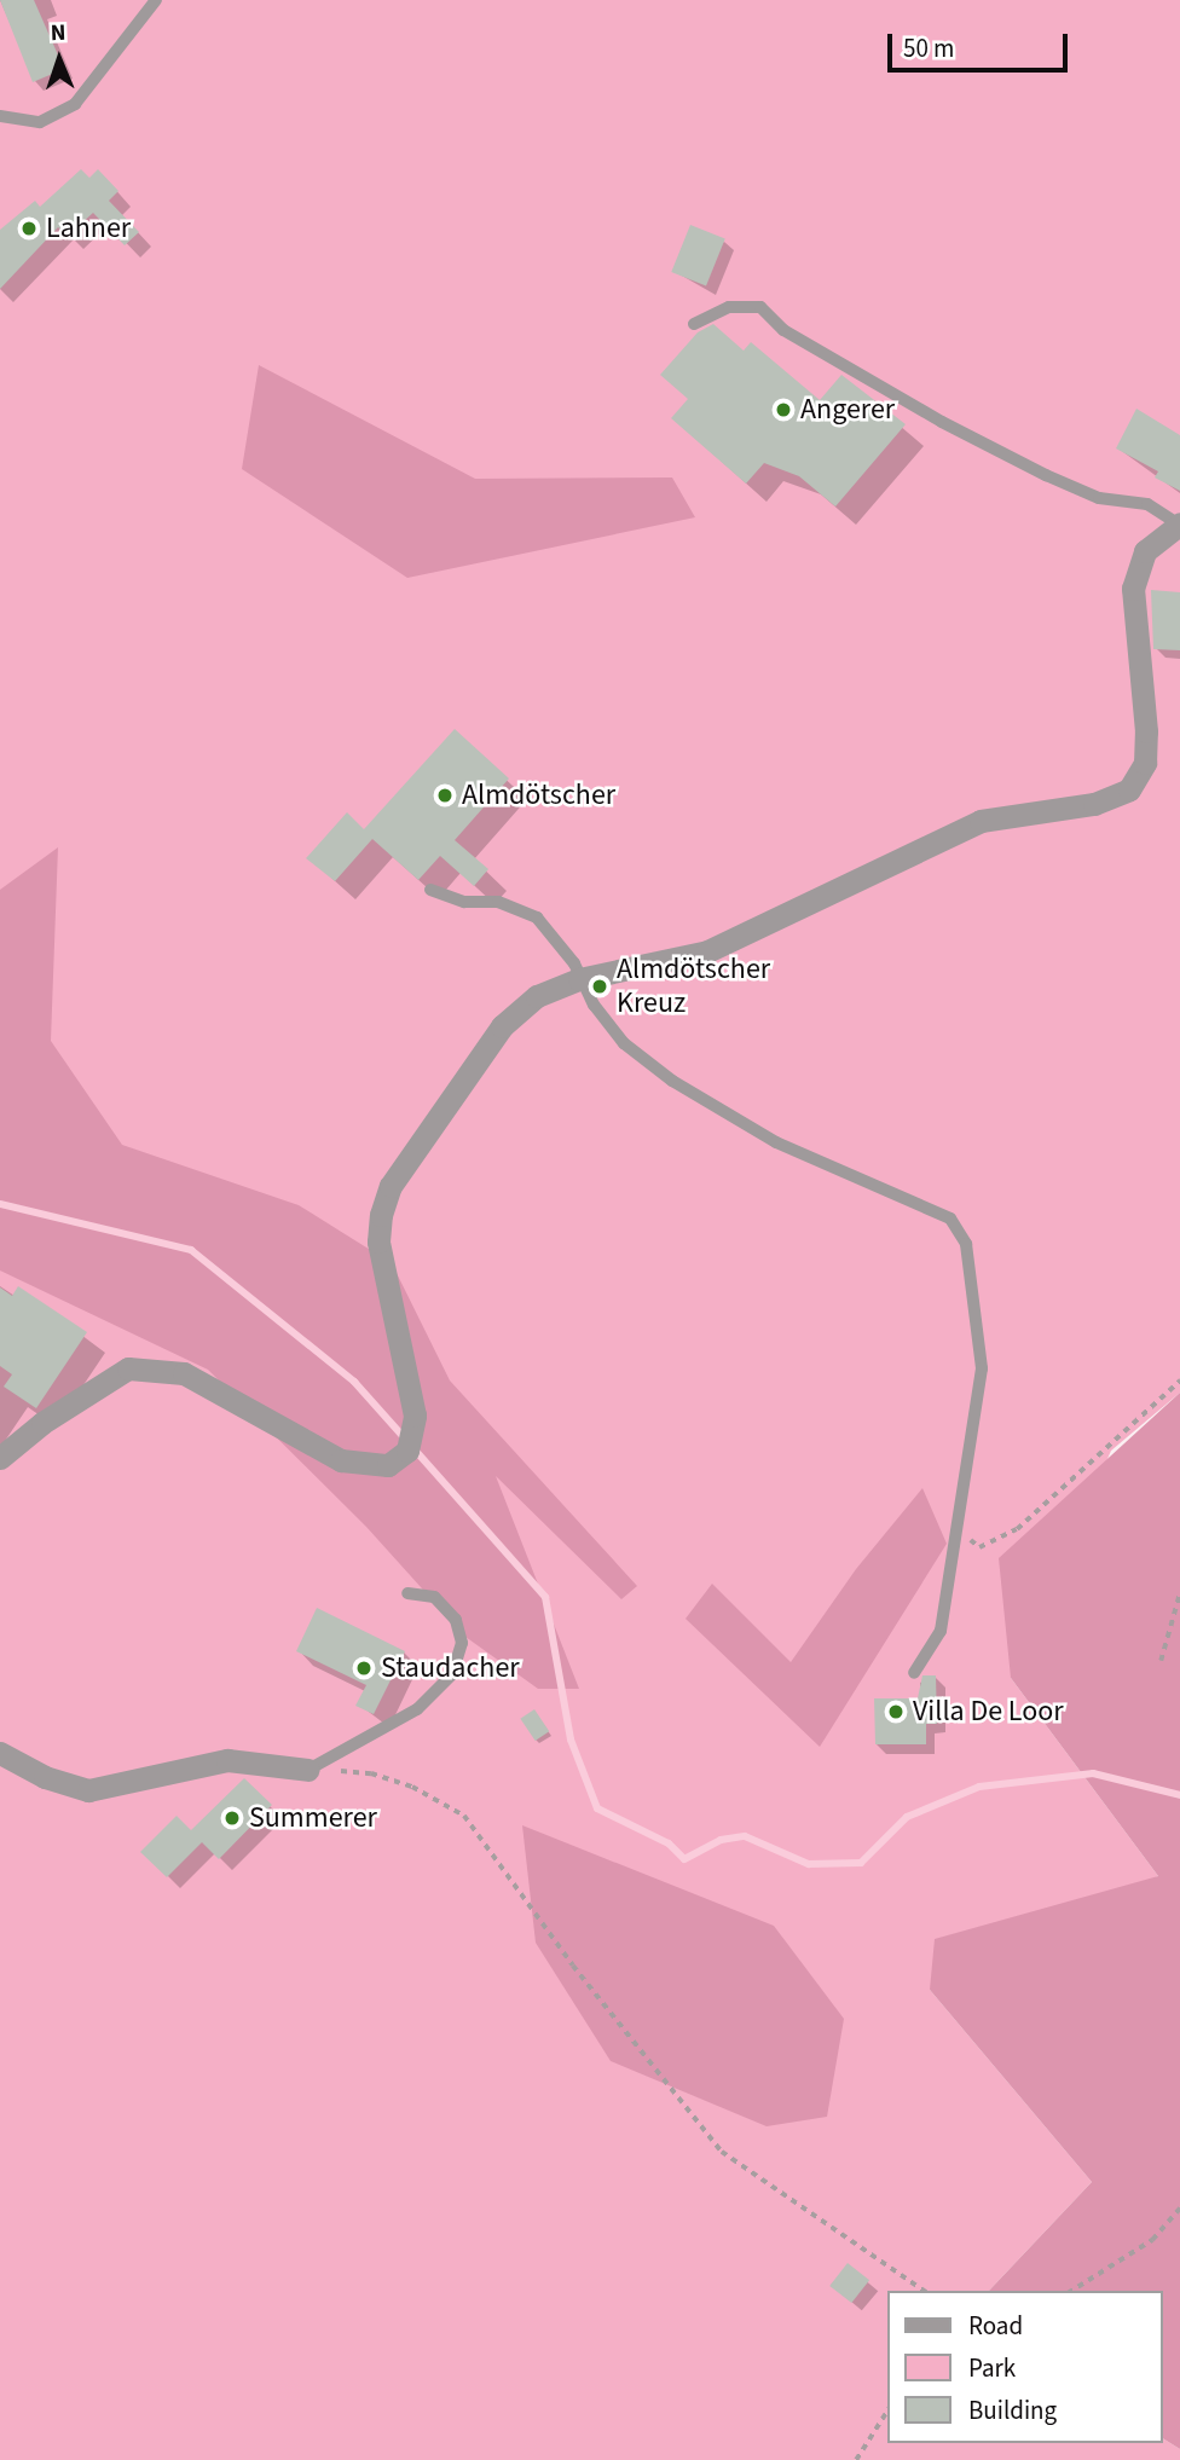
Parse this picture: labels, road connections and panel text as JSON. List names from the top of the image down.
{
  "places": [
    "Lahner",
    "Angerer",
    "Almdötscher",
    "Almdötscher Kreuz",
    "Staudacher",
    "Villa De Loor",
    "Summerer"
  ],
  "legend": ["Road", "Park", "Building"],
  "scale_bar": "50 m",
  "north": "top"
}
